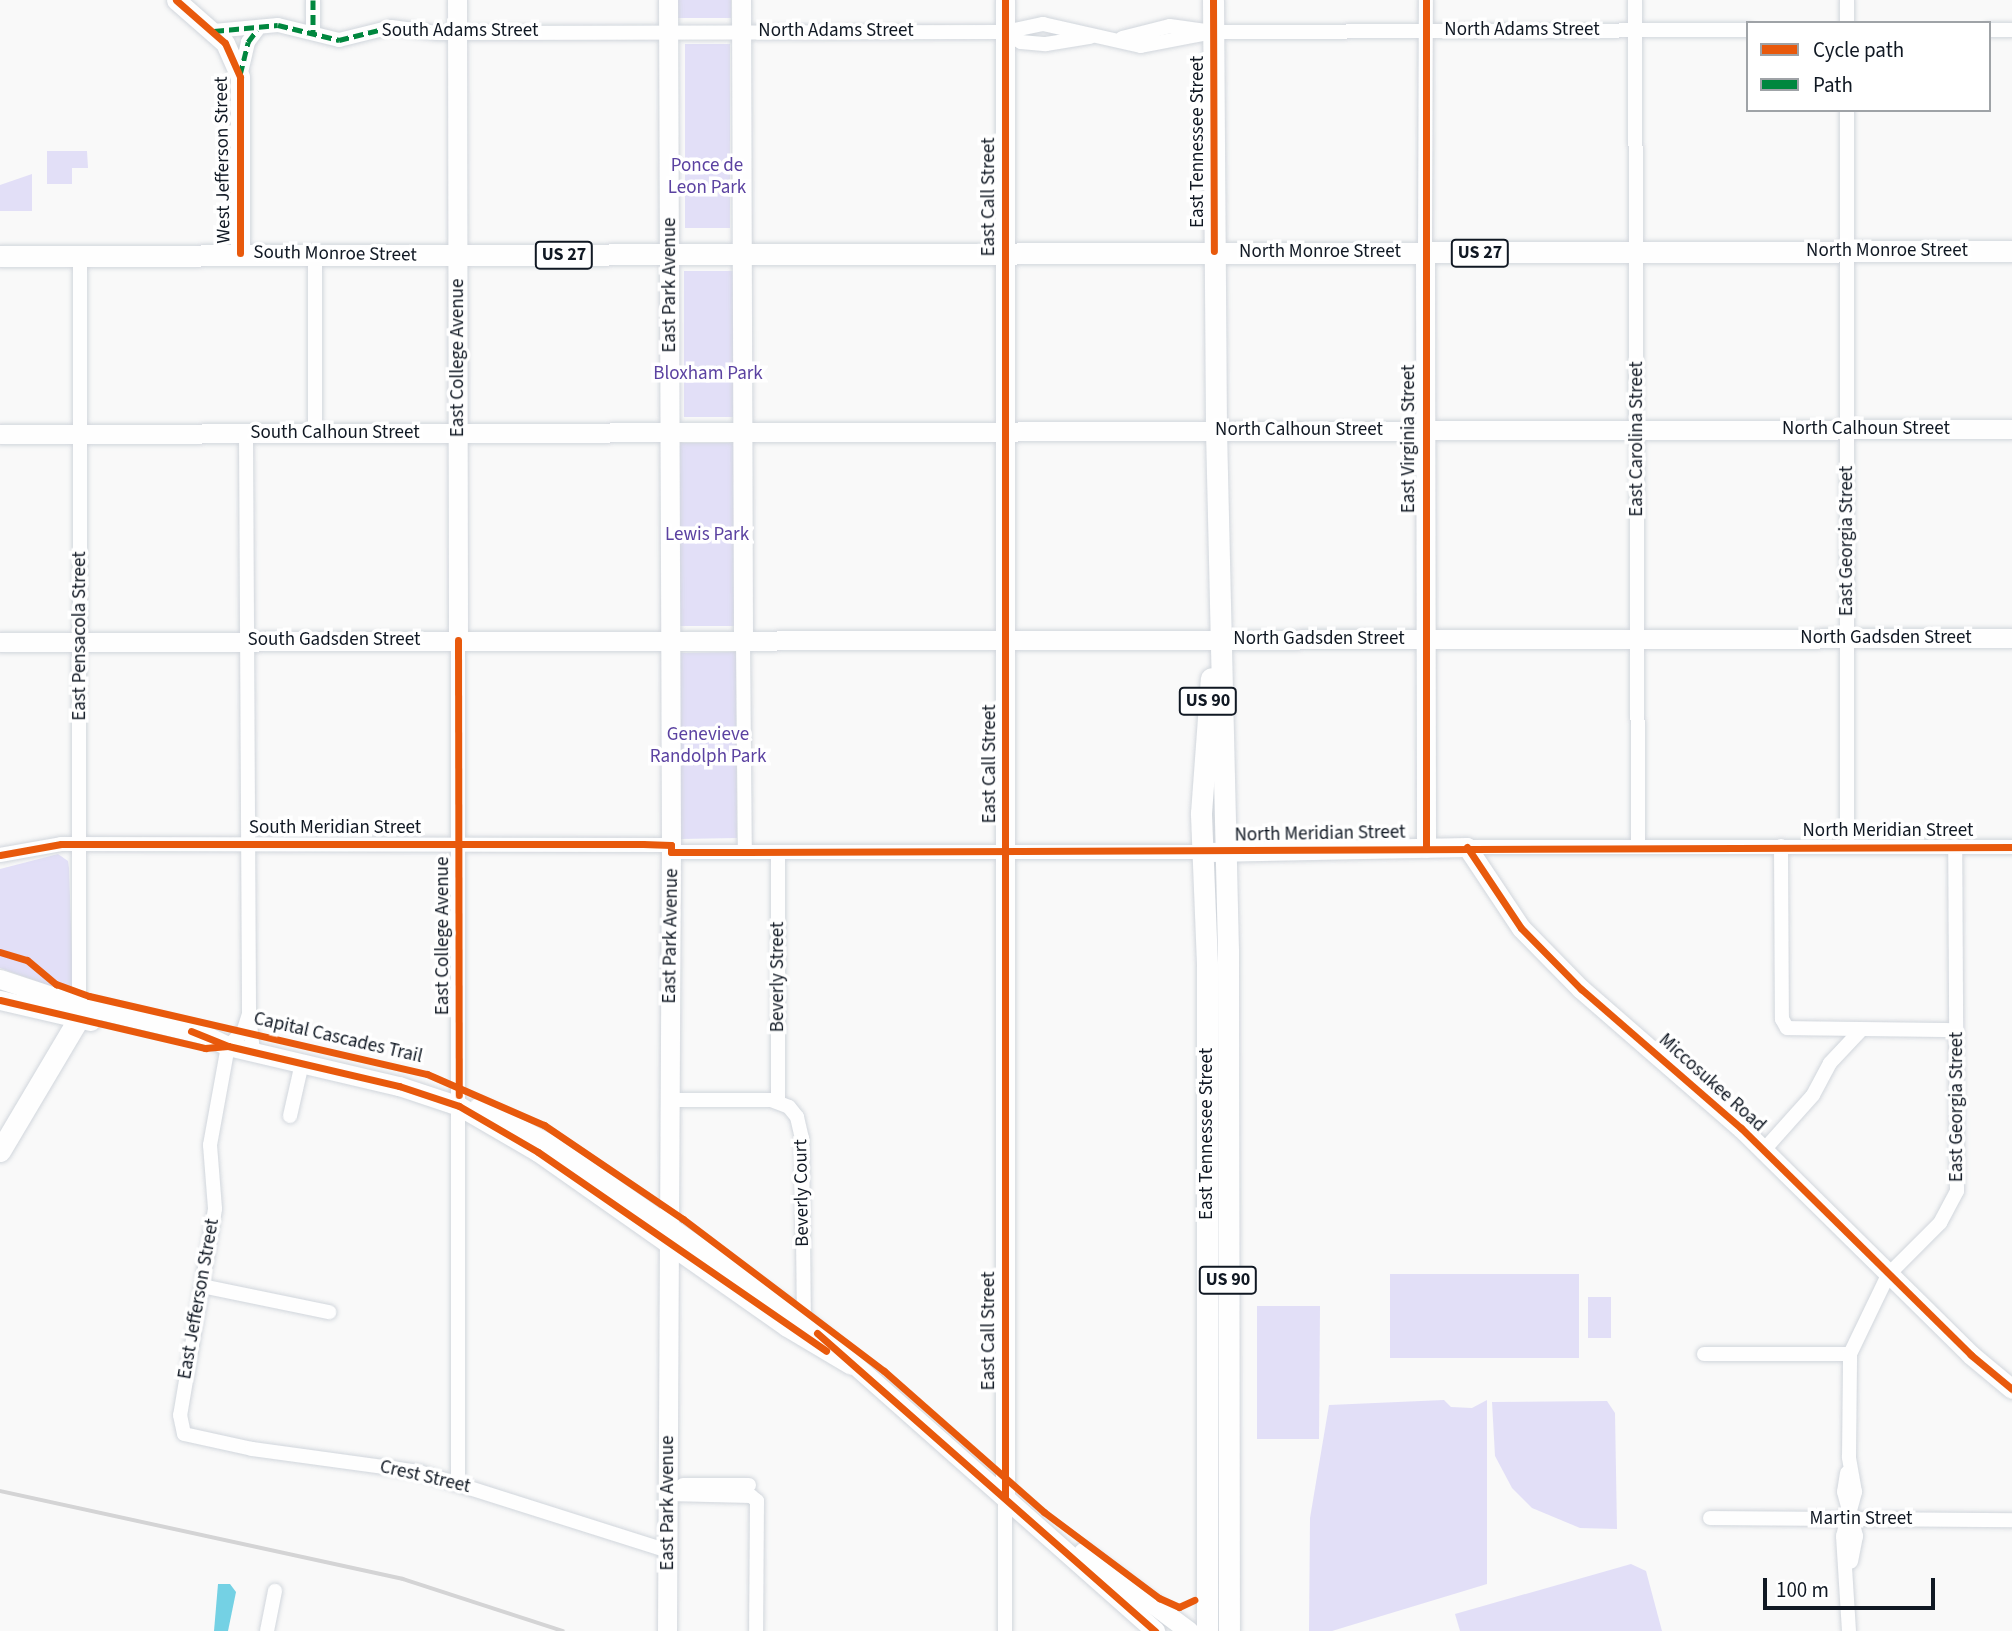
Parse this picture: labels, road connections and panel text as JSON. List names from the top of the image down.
{
  "streets": {
    "main road": [
      "East Tennessee Street",
      "North Monroe Street",
      "US 27",
      "South Monroe Street",
      "US 90"
    ],
    "street": [
      "North Adams Street",
      "South Adams Street",
      "West Jefferson Street",
      "East Call Street",
      "East Park Avenue",
      "East College Avenue",
      "North Calhoun Street",
      "South Calhoun Street",
      "East Virginia Street",
      "East Carolina Street",
      "East Georgia Street",
      "East Pensacola Street",
      "North Gadsden Street",
      "South Gadsden Street",
      "South Meridian Street",
      "North Meridian Street",
      "Beverly Street",
      "Miccosukee Road",
      "Beverly Court",
      "East Jefferson Street",
      "Crest Street",
      "Martin Street"
    ],
    "cycle path": ["Capital Cascades Trail"]
  },
  "crossings": [
    ["North Adams Street", "South Adams Street"],
    ["North Adams Street", "East Tennessee Street"],
    ["North Adams Street", "East Call Street"],
    ["North Adams Street", "East Park Avenue"],
    ["North Adams Street", "East Virginia Street"],
    ["North Adams Street", "East Carolina Street"],
    ["North Adams Street", "US 90"],
    ["South Adams Street", "West Jefferson Street"],
    ["South Adams Street", "East Park Avenue"],
    ["South Adams Street", "East College Avenue"],
    ["East Tennessee Street", "North Monroe Street"],
    ["East Tennessee Street", "North Calhoun Street"],
    ["East Tennessee Street", "North Gadsden Street"],
    ["East Tennessee Street", "US 90"],
    ["East Tennessee Street", "North Meridian Street"],
    ["West Jefferson Street", "South Monroe Street"],
    ["East Call Street", "North Monroe Street"],
    ["East Call Street", "North Calhoun Street"],
    ["East Call Street", "North Gadsden Street"],
    ["East Call Street", "North Meridian Street"],
    ["North Monroe Street", "South Monroe Street"],
    ["North Monroe Street", "East Park Avenue"],
    ["North Monroe Street", "East Virginia Street"],
    ["North Monroe Street", "East Carolina Street"],
    ["North Monroe Street", "East Georgia Street"],
    ["South Monroe Street", "East Park Avenue"],
    ["South Monroe Street", "East College Avenue"],
    ["South Monroe Street", "East Pensacola Street"],
    ["East Park Avenue", "North Calhoun Street"],
    ["East Park Avenue", "South Calhoun Street"],
    ["East Park Avenue", "North Gadsden Street"],
    ["East Park Avenue", "South Gadsden Street"],
    ["East Park Avenue", "South Meridian Street"],
    ["East Park Avenue", "North Meridian Street"],
    ["East Park Avenue", "Crest Street"],
    ["East College Avenue", "South Calhoun Street"],
    ["East College Avenue", "South Gadsden Street"],
    ["East College Avenue", "South Meridian Street"],
    ["East College Avenue", "Crest Street"],
    ["North Calhoun Street", "South Calhoun Street"],
    ["North Calhoun Street", "East Virginia Street"],
    ["North Calhoun Street", "East Carolina Street"],
    ["North Calhoun Street", "East Georgia Street"],
    ["South Calhoun Street", "East Pensacola Street"],
    ["East Virginia Street", "North Gadsden Street"],
    ["East Virginia Street", "North Meridian Street"],
    ["East Carolina Street", "North Gadsden Street"],
    ["East Carolina Street", "North Meridian Street"],
    ["East Georgia Street", "North Gadsden Street"],
    ["East Georgia Street", "North Meridian Street"],
    ["East Georgia Street", "Miccosukee Road"],
    ["East Georgia Street", "Martin Street"],
    ["East Pensacola Street", "South Gadsden Street"],
    ["East Pensacola Street", "South Meridian Street"],
    ["North Gadsden Street", "South Gadsden Street"],
    ["South Meridian Street", "North Meridian Street"],
    ["North Meridian Street", "Beverly Street"],
    ["North Meridian Street", "Miccosukee Road"],
    ["Beverly Street", "Beverly Court"],
    ["East Jefferson Street", "Crest Street"]
  ],
  "parks": [
    "Ponce de Leon Park",
    "Bloxham Park",
    "Lewis Park",
    "Genevieve Randolph Park"
  ],
  "legend": ["Cycle path", "Path"],
  "scale_bar": "100 m"
}
